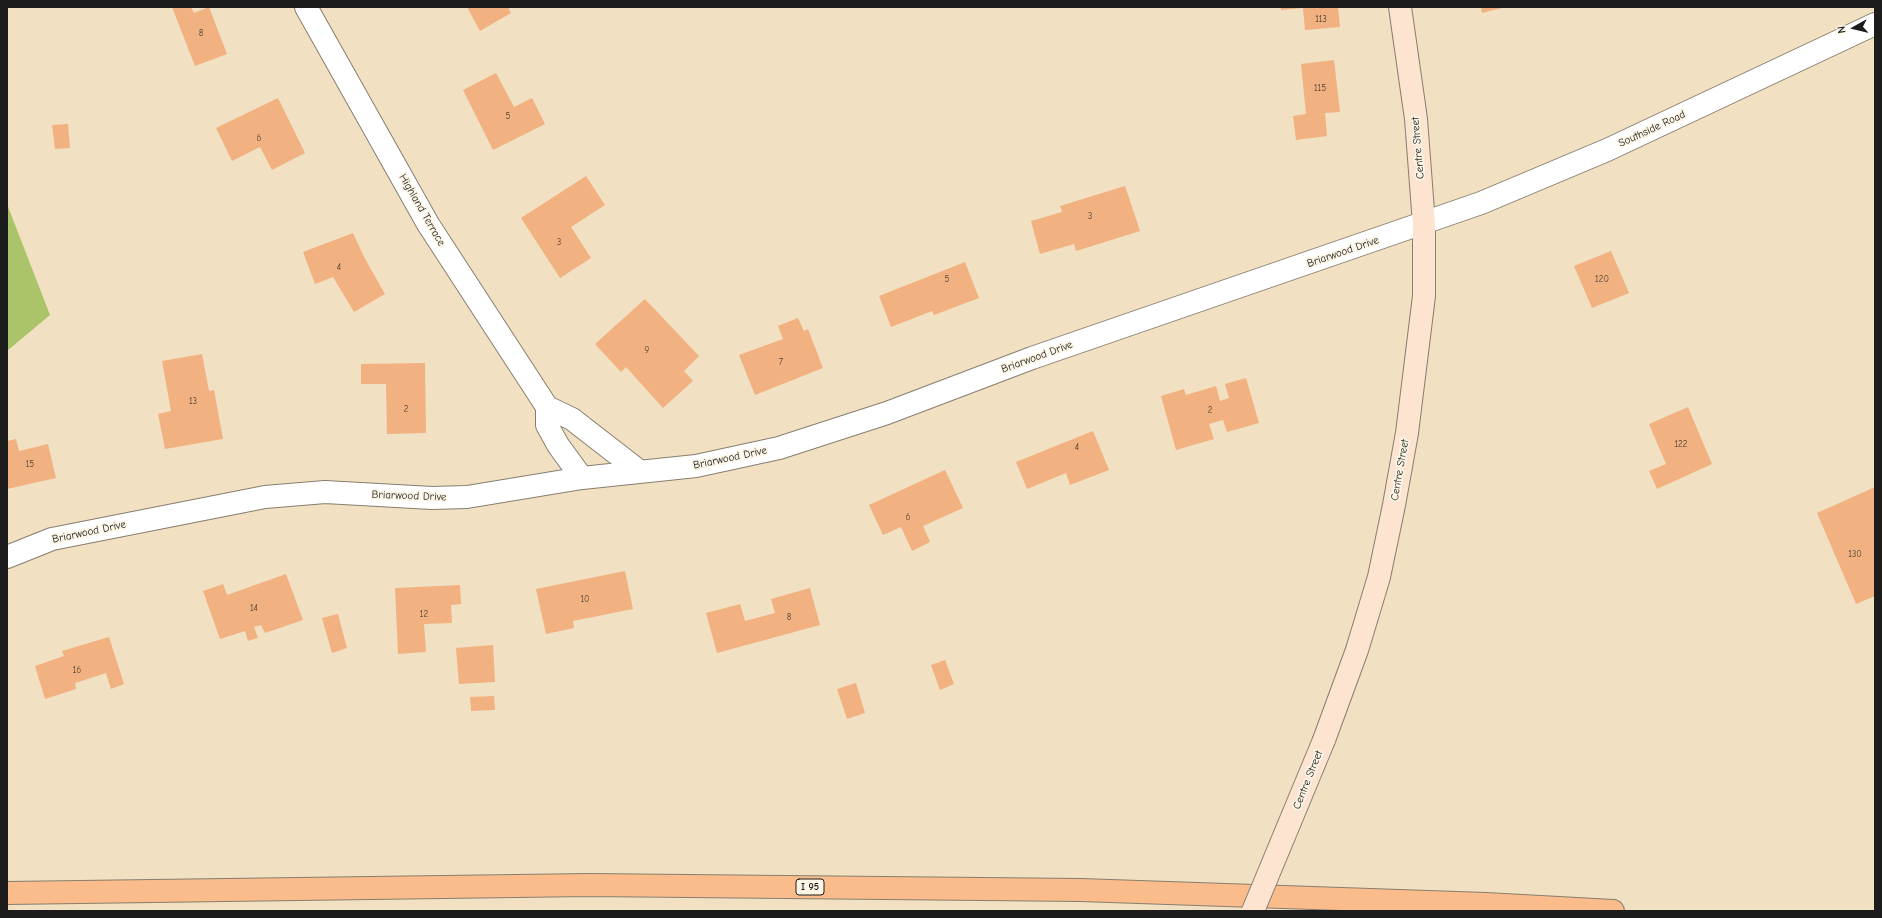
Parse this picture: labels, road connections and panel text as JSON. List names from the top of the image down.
{
  "streets": {
    "highway": ["I 95"],
    "main road": ["Centre Street"],
    "street": ["Southside Road", "Highland Terrace", "Briarwood Drive"]
  },
  "crossings": [
    ["Southside Road", "Centre Street"],
    ["Southside Road", "Briarwood Drive"],
    ["Centre Street", "Briarwood Drive"],
    ["Highland Terrace", "Briarwood Drive"]
  ],
  "house_numbers": [
    "113",
    "8",
    "115",
    "5",
    "6",
    "3",
    "3",
    "4",
    "5",
    "120",
    "9",
    "7",
    "13",
    "2",
    "2",
    "122",
    "4",
    "15",
    "6",
    "130",
    "10",
    "14",
    "12",
    "8",
    "16"
  ],
  "north": "left"
}
